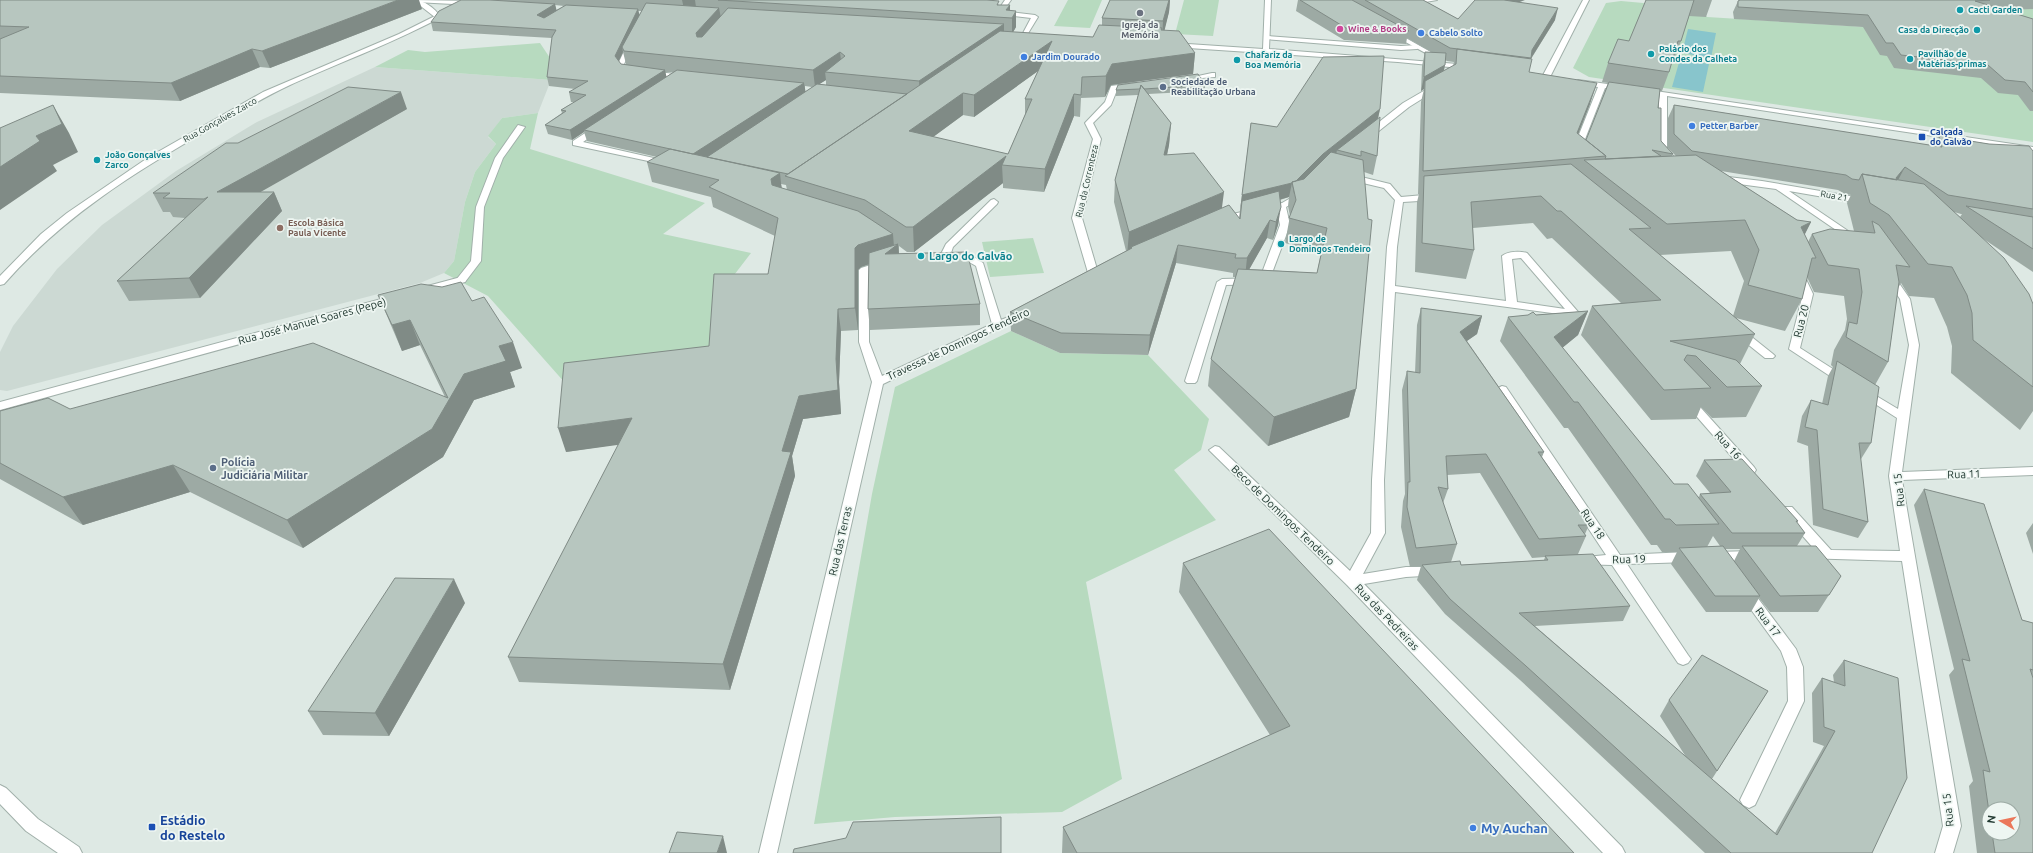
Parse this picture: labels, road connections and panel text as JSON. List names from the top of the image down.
{
  "streets": {
    "street": [
      "Rua Gonçalves Zarco",
      "Rua da Correnteza",
      "Rua 21",
      "Rua José Manuel Soares (Pepe)",
      "Rua 20",
      "Travessa de Domingos Tendeiro",
      "Rua 16",
      "Rua 11",
      "Rua 15",
      "Beco de Domingos Tendeiro",
      "Rua 18",
      "Rua das Terras",
      "Rua 19",
      "Rua das Pedreiras",
      "Rua 17"
    ]
  },
  "crossings": [
    ["Rua 20", "Rua 15"],
    ["Travessa de Domingos Tendeiro", "Rua das Terras"],
    ["Rua 11", "Rua 15"],
    ["Beco de Domingos Tendeiro", "Rua das Pedreiras"],
    ["Rua 18", "Rua 19"]
  ],
  "places": {
    "other": [
      "Cacti Garden",
      "Igreja da Memória",
      "Wine & Books",
      "Casa da Direcção",
      "Cabelo Solto",
      "Palácio dos Condes da Calheta",
      "Jardim Dourado",
      "Pavilhão de Matérias-primas",
      "Chafariz da Boa Memória",
      "Sociedade de Reabilitação Urbana",
      "Petter Barber",
      "João Gonçalves Zarco",
      "Escola Básica Paula Vicente",
      "Largo de Domingos Tendeiro",
      "Largo do Galvão",
      "Polícia Judiciária Militar",
      "My Auchan"
    ],
    "transit": ["Calçada do Galvão", "Estádio do Restelo"]
  },
  "north": "left"
}
